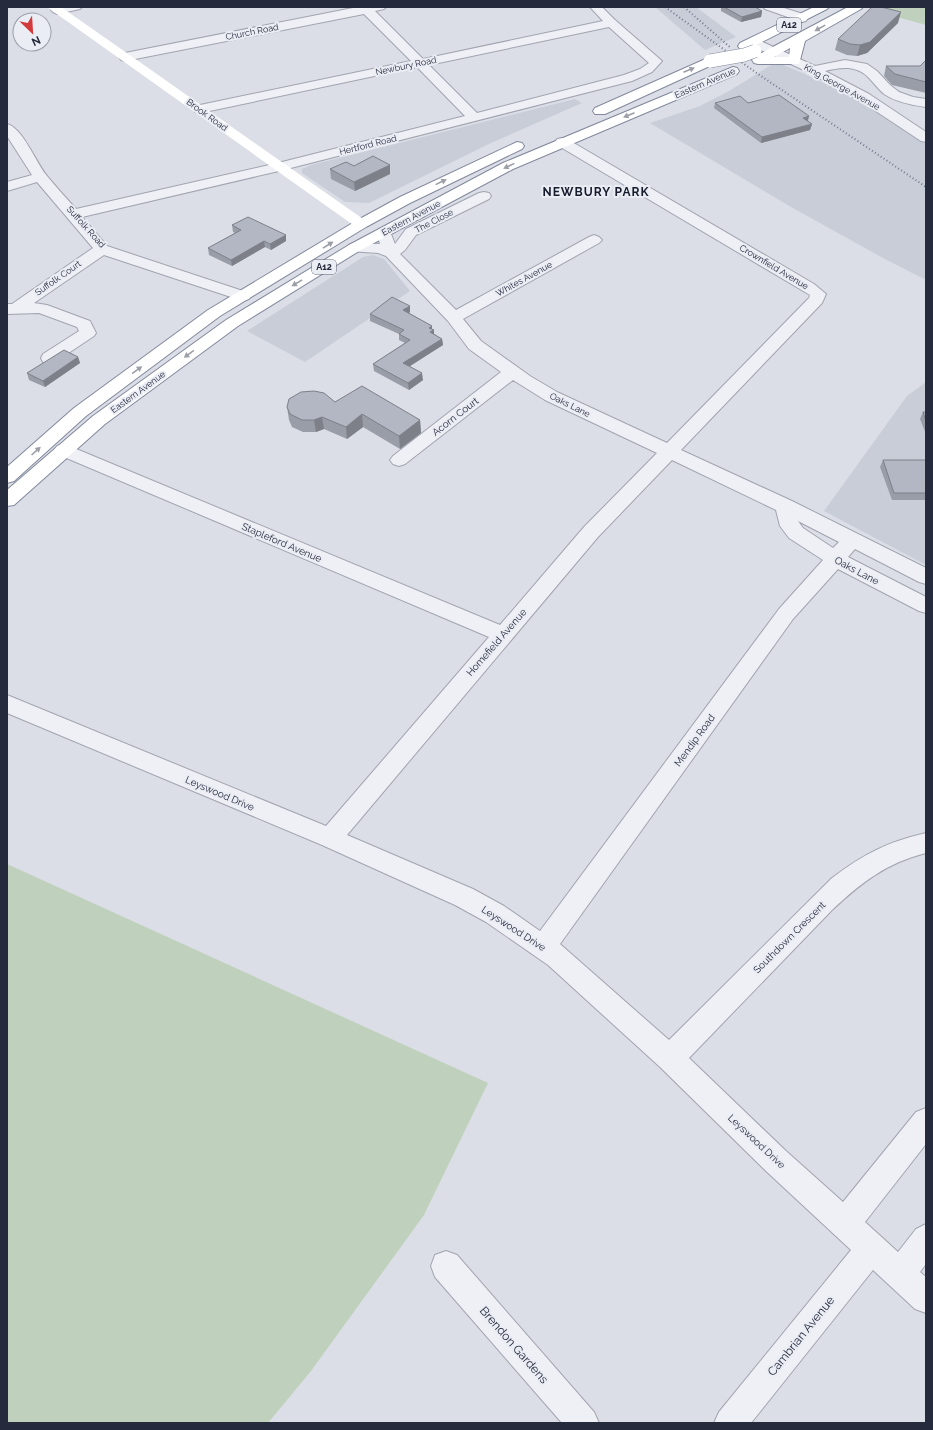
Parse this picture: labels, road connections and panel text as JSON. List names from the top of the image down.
{
  "streets": {
    "main road": ["A12", "Eastern Avenue", "Brook Road"],
    "street": [
      "Church Road",
      "Newbury Road",
      "King George Avenue",
      "Hertford Road",
      "The Close",
      "Suffolk Road",
      "Crownfield Avenue",
      "Suffolk Court",
      "Whites Avenue",
      "Oaks Lane",
      "Acorn Court",
      "Stapleford Avenue",
      "Homefield Avenue",
      "Mendip Road",
      "Leyswood Drive",
      "Southdown Crescent",
      "Cambrian Avenue",
      "Brendon Gardens"
    ]
  },
  "crossings": [
    ["Church Road", "Brook Road"],
    ["Newbury Road", "Brook Road"],
    ["Newbury Road", "Hertford Road"],
    ["Eastern Avenue", "King George Avenue"],
    ["Eastern Avenue", "Brook Road"],
    ["Eastern Avenue", "Suffolk Road"],
    ["Eastern Avenue", "Crownfield Avenue"],
    ["Eastern Avenue", "Oaks Lane"],
    ["Eastern Avenue", "Stapleford Avenue"],
    ["Brook Road", "Hertford Road"],
    ["Hertford Road", "Suffolk Road"],
    ["The Close", "Oaks Lane"],
    ["Suffolk Road", "Suffolk Court"],
    ["Crownfield Avenue", "Oaks Lane"],
    ["Crownfield Avenue", "Homefield Avenue"],
    ["Whites Avenue", "Oaks Lane"],
    ["Oaks Lane", "Acorn Court"],
    ["Oaks Lane", "Homefield Avenue"],
    ["Oaks Lane", "Mendip Road"],
    ["Stapleford Avenue", "Homefield Avenue"],
    ["Homefield Avenue", "Leyswood Drive"],
    ["Mendip Road", "Leyswood Drive"],
    ["Leyswood Drive", "Southdown Crescent"],
    ["Leyswood Drive", "Cambrian Avenue"]
  ],
  "districts": ["NEWBURY PARK"],
  "north": "bottom right"
}
